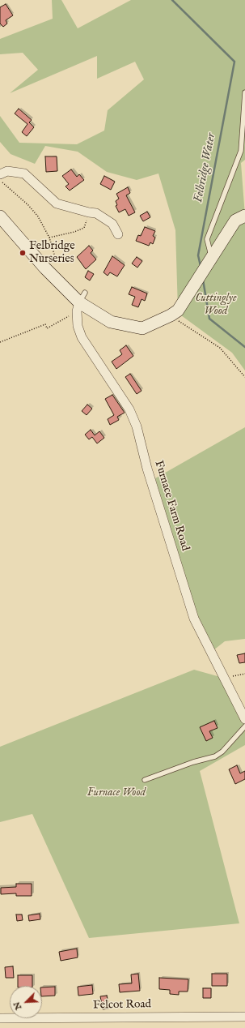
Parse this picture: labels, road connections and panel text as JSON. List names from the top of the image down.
{
  "streets": {
    "street": ["Furnace Farm Road", "Felcot Road"]
  },
  "water": ["Felbridge Water"],
  "parks": ["Cuttinglye Wood", "Furnace Wood"],
  "places": ["Felbridge Nurseries"],
  "north": "bottom left"
}
